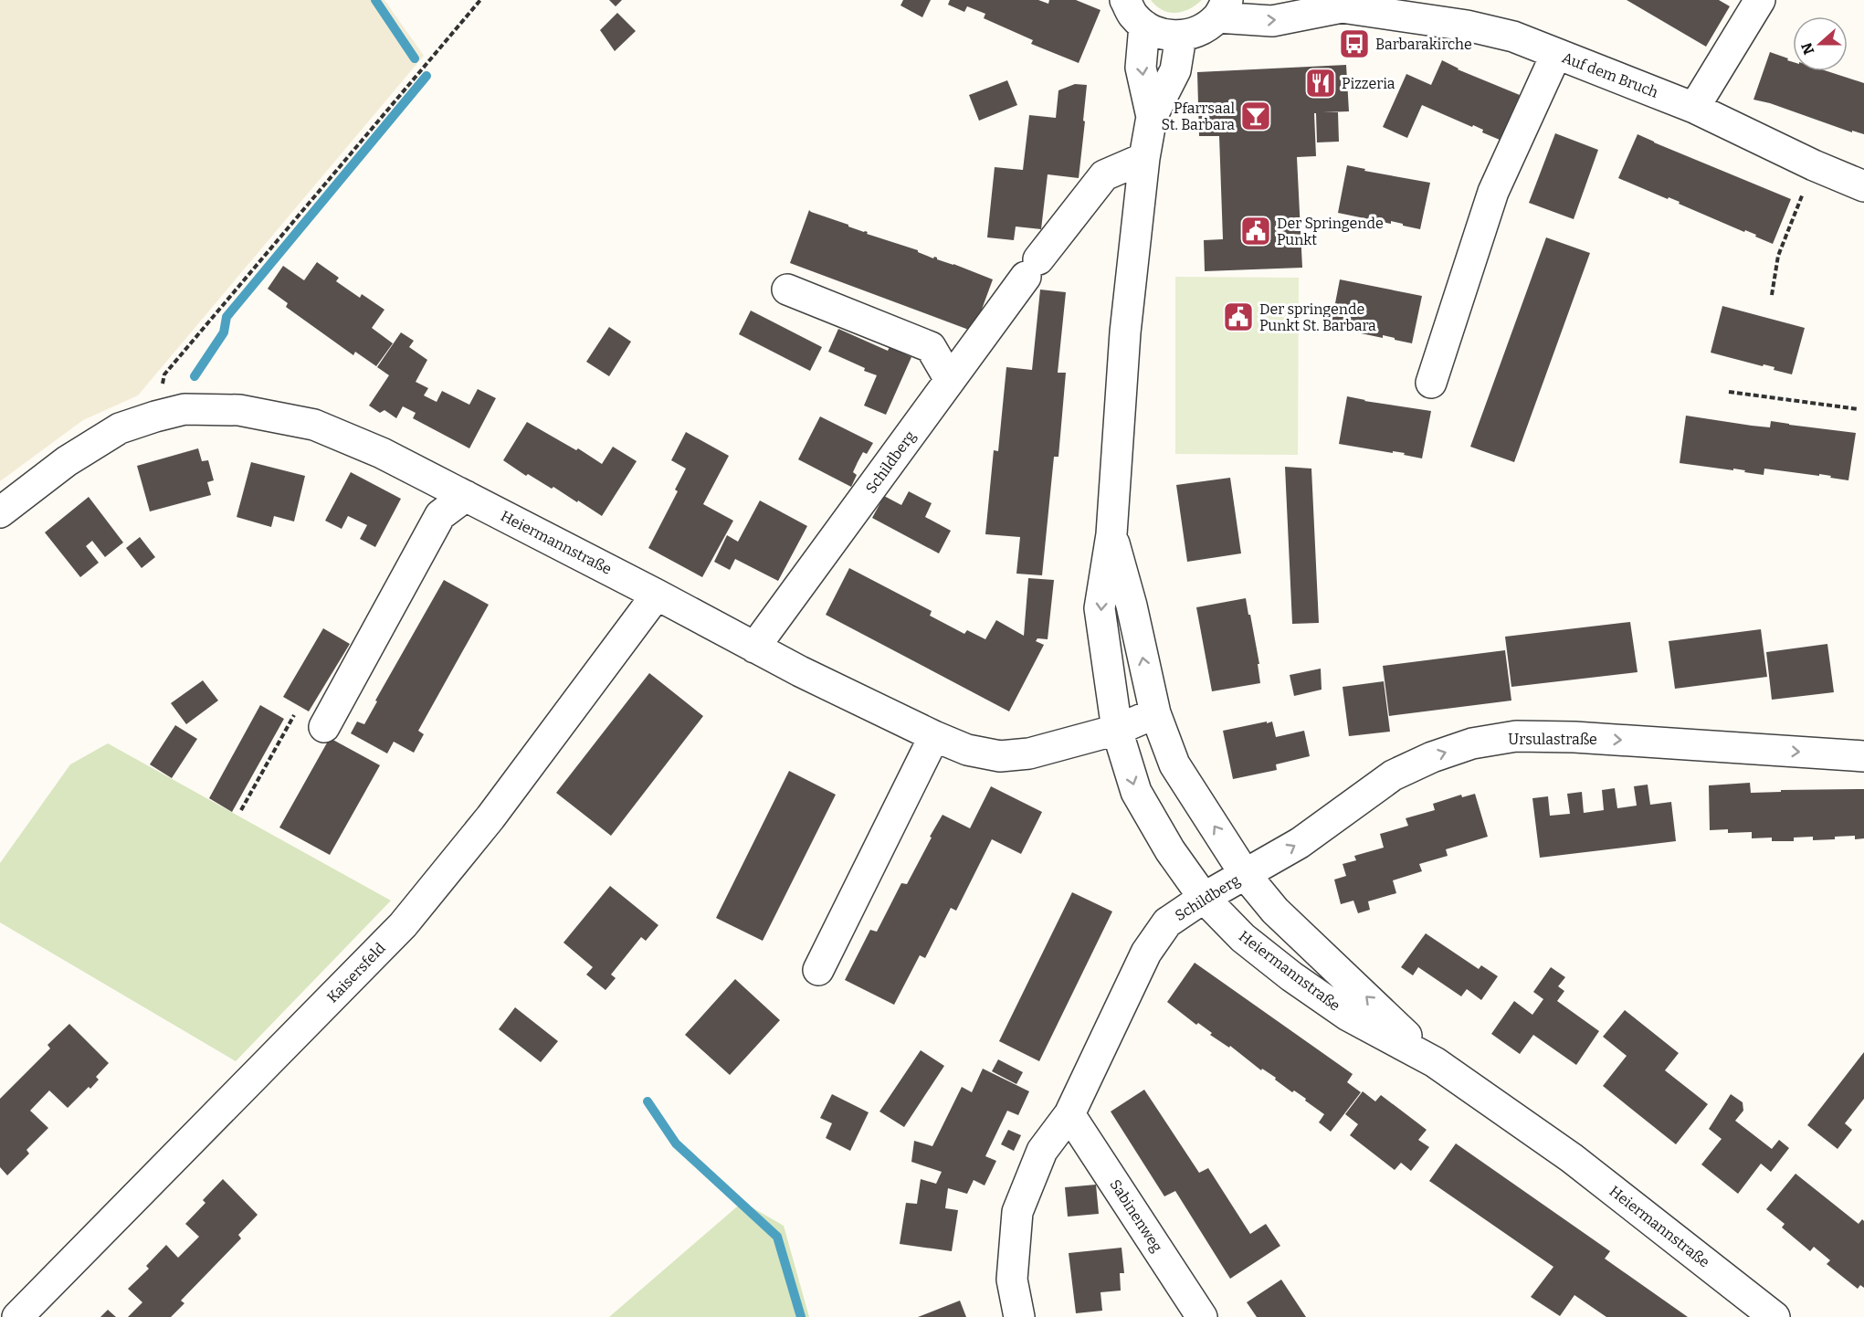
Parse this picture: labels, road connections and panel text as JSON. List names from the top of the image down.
{
  "streets": {
    "street": [
      "Auf dem Bruch",
      "Schildberg",
      "Heiermannstraße",
      "Ursulastraße",
      "Kaisersfeld",
      "Sabinenweg"
    ]
  },
  "crossings": [
    ["Schildberg", "Heiermannstraße"],
    ["Schildberg", "Ursulastraße"],
    ["Schildberg", "Sabinenweg"],
    ["Heiermannstraße", "Ursulastraße"],
    ["Heiermannstraße", "Kaisersfeld"]
  ],
  "one_way": ["Ursulastraße"],
  "places": {
    "bus stop": ["Barbarakirche"],
    "restaurant": ["Pizzeria"],
    "bar": ["Pfarrsaal St. Barbara"],
    "public building": ["Der Springende Punkt", "Der springende Punkt St. Barbara"]
  },
  "north": "left"
}
